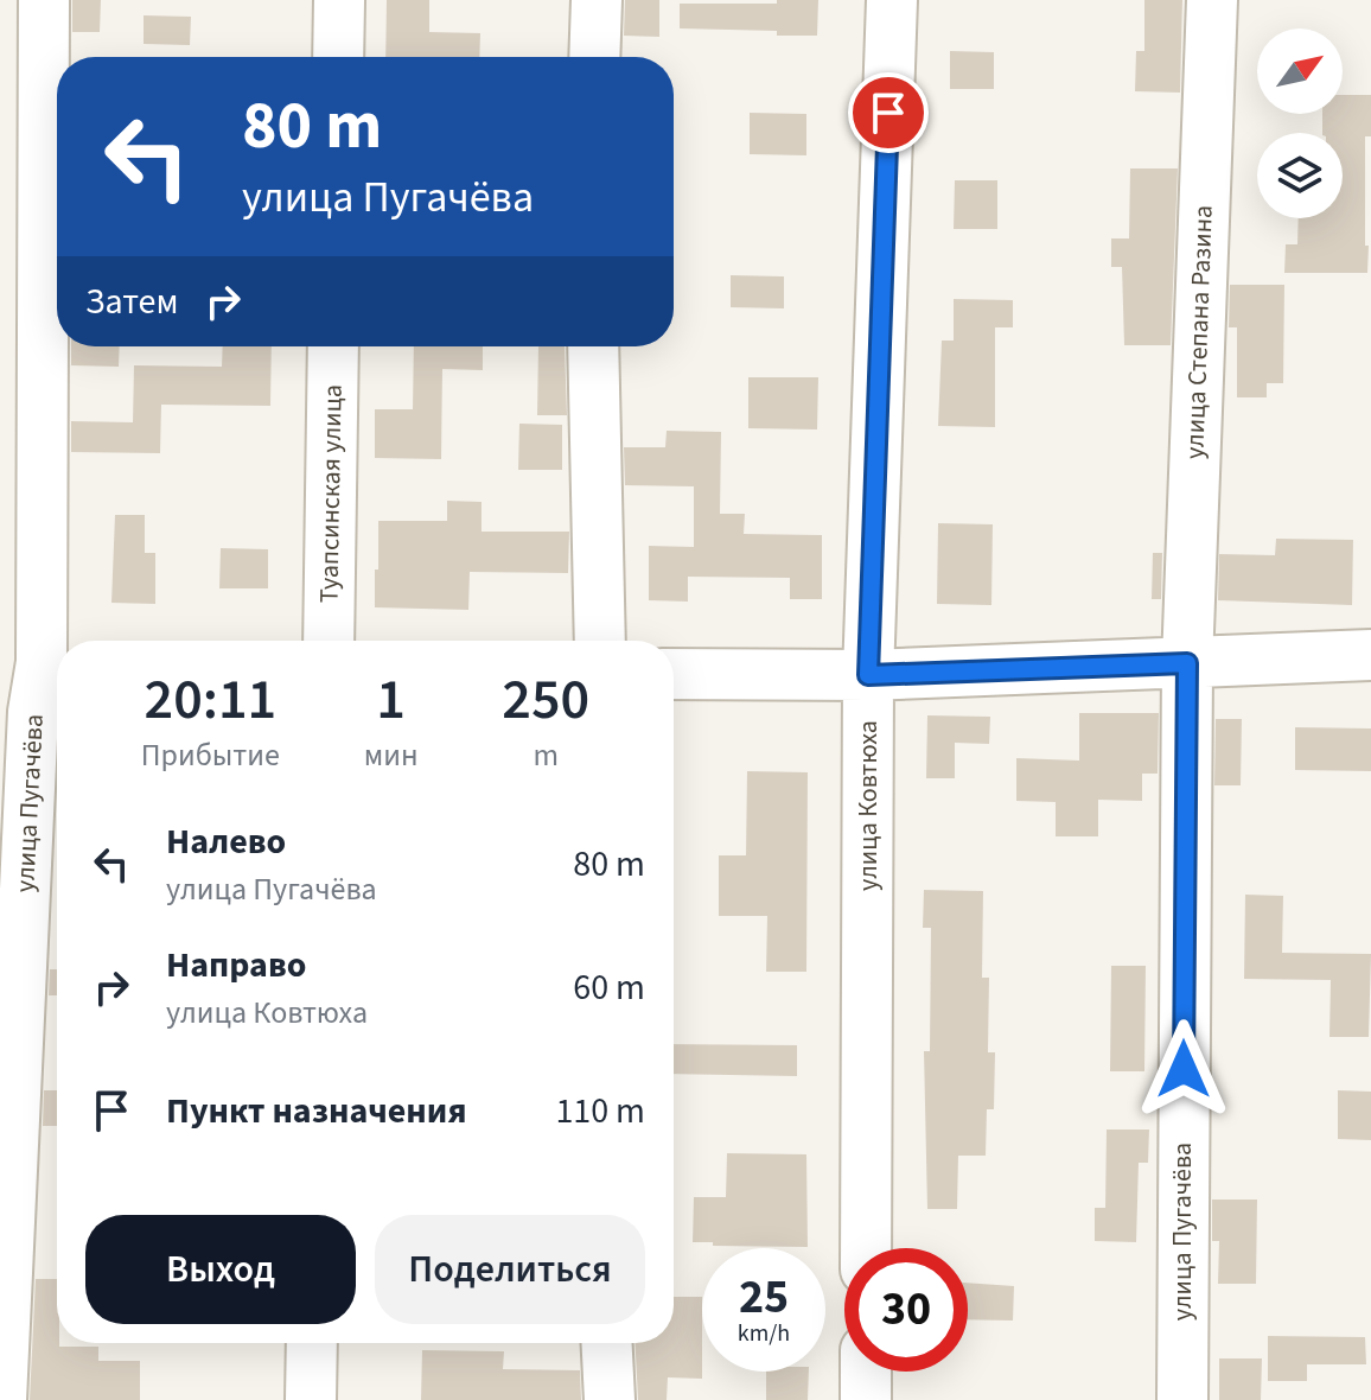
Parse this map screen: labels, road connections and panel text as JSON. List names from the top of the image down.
{
  "streets": {
    "street": [
      "улица Степана Разина",
      "Туапсинская улица",
      "улица Пугачёва",
      "улица Ковтюха"
    ]
  },
  "crossings": [
    ["улица Степана Разина", "улица Пугачёва"]
  ],
  "north": "top right",
  "page": {
    "turn": ["80 m", "улица Пугачёва"],
    "then": "Затем",
    "eta": [
      "20:11",
      "Прибытие",
      "1",
      "мин",
      "250",
      "m"
    ],
    "list": [
      {
        "name": "Налево",
        "note": "улица Пугачёва",
        "value": "80 m"
      },
      {
        "name": "Направо",
        "note": "улица Ковтюха",
        "value": "60 m"
      },
      {
        "name": "Пункт назначения",
        "value": "110 m"
      }
    ],
    "buttons": ["Выход", "Поделиться"],
    "speed": "25 km/h",
    "limit": "30"
  }
}
